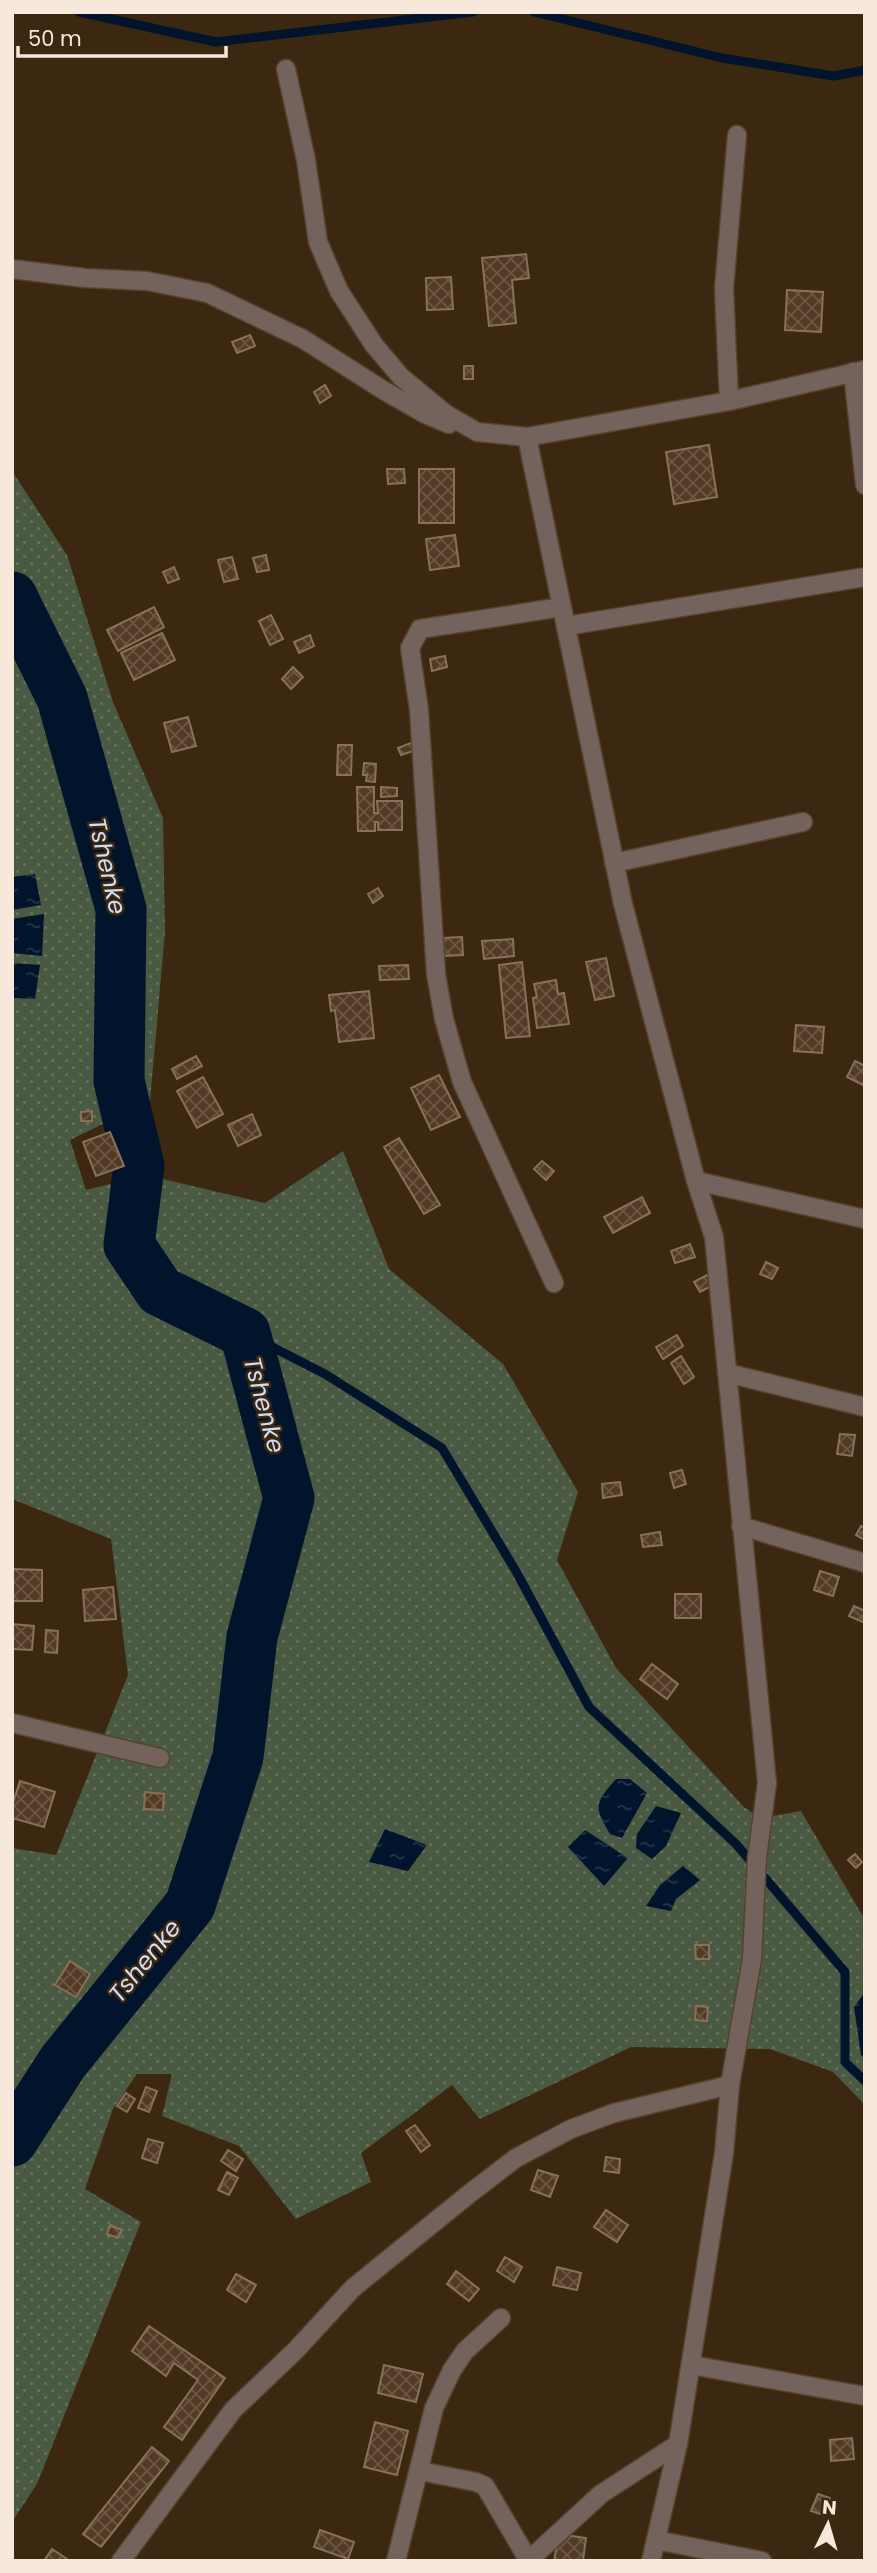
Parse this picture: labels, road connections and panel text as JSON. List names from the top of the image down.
{
  "water": ["Tshenke"],
  "scale_bar": "50 m",
  "north": "top"
}
